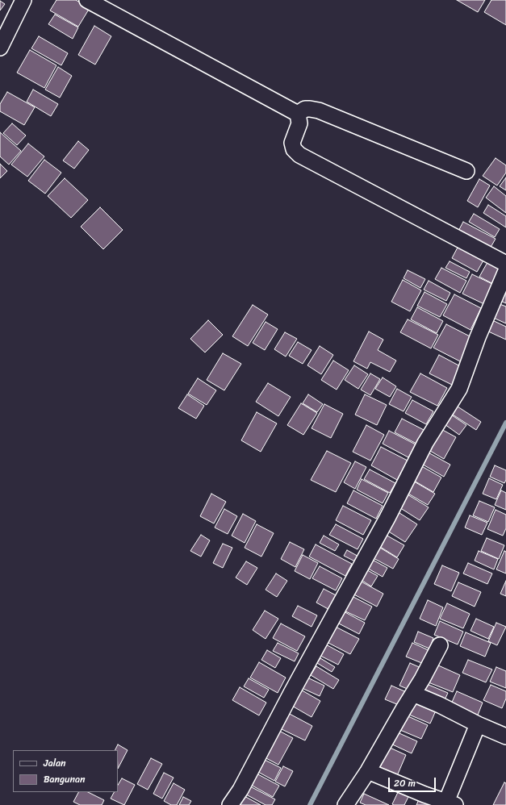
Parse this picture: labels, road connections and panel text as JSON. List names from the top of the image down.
{
  "legend": ["Jalan", "Bangunan"],
  "scale_bar": "20 m"
}
